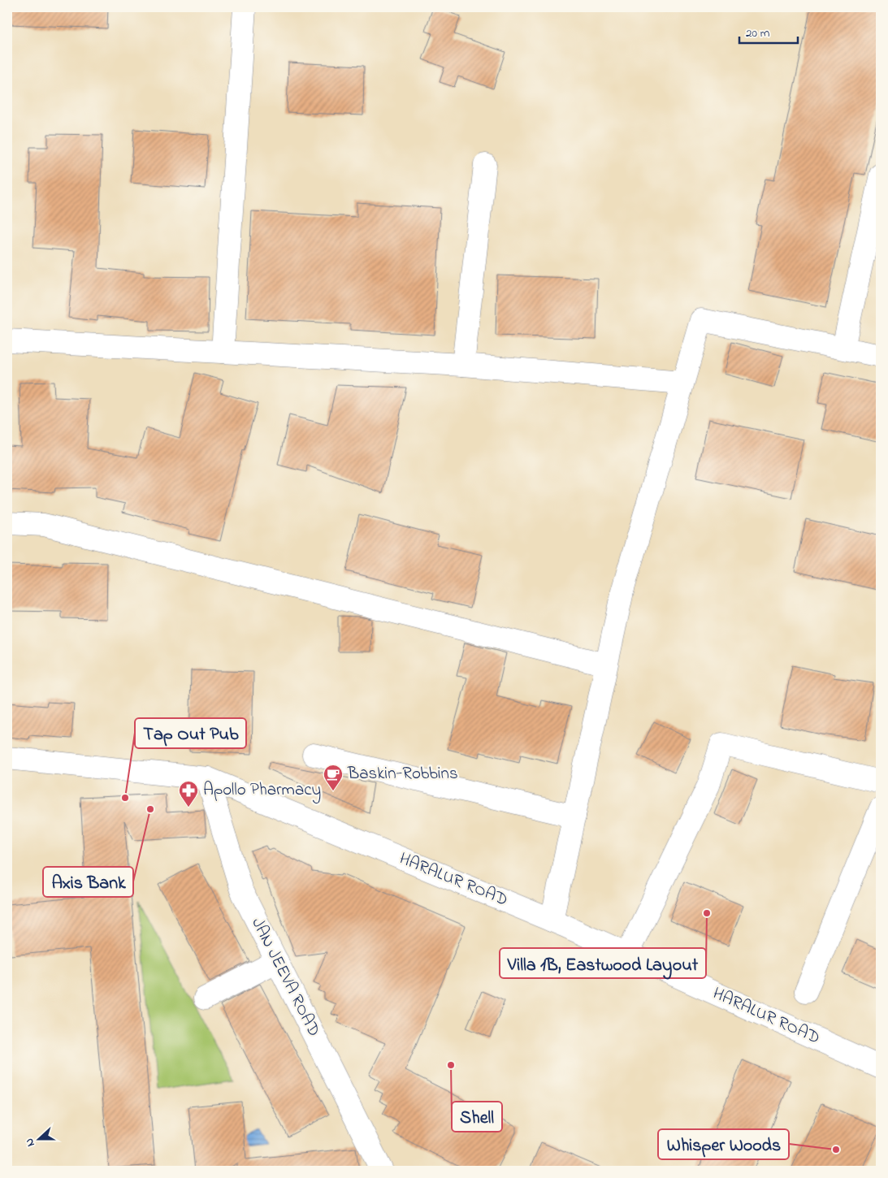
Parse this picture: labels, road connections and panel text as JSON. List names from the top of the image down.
{
  "streets": {
    "street": ["HARALUR ROAD", "JAN JEEVA ROAD"]
  },
  "crossings": [
    ["HARALUR ROAD", "JAN JEEVA ROAD"]
  ],
  "places": {
    "cafe": ["Baskin-Robbins"],
    "other": [
      "Tap Out Pub",
      "Axis Bank",
      "Villa 1B, Eastwood Layout",
      "Shell",
      "Whisper Woods"
    ],
    "pharmacy": ["Apollo Pharmacy"]
  },
  "scale_bar": "20 m",
  "north": "left"
}
